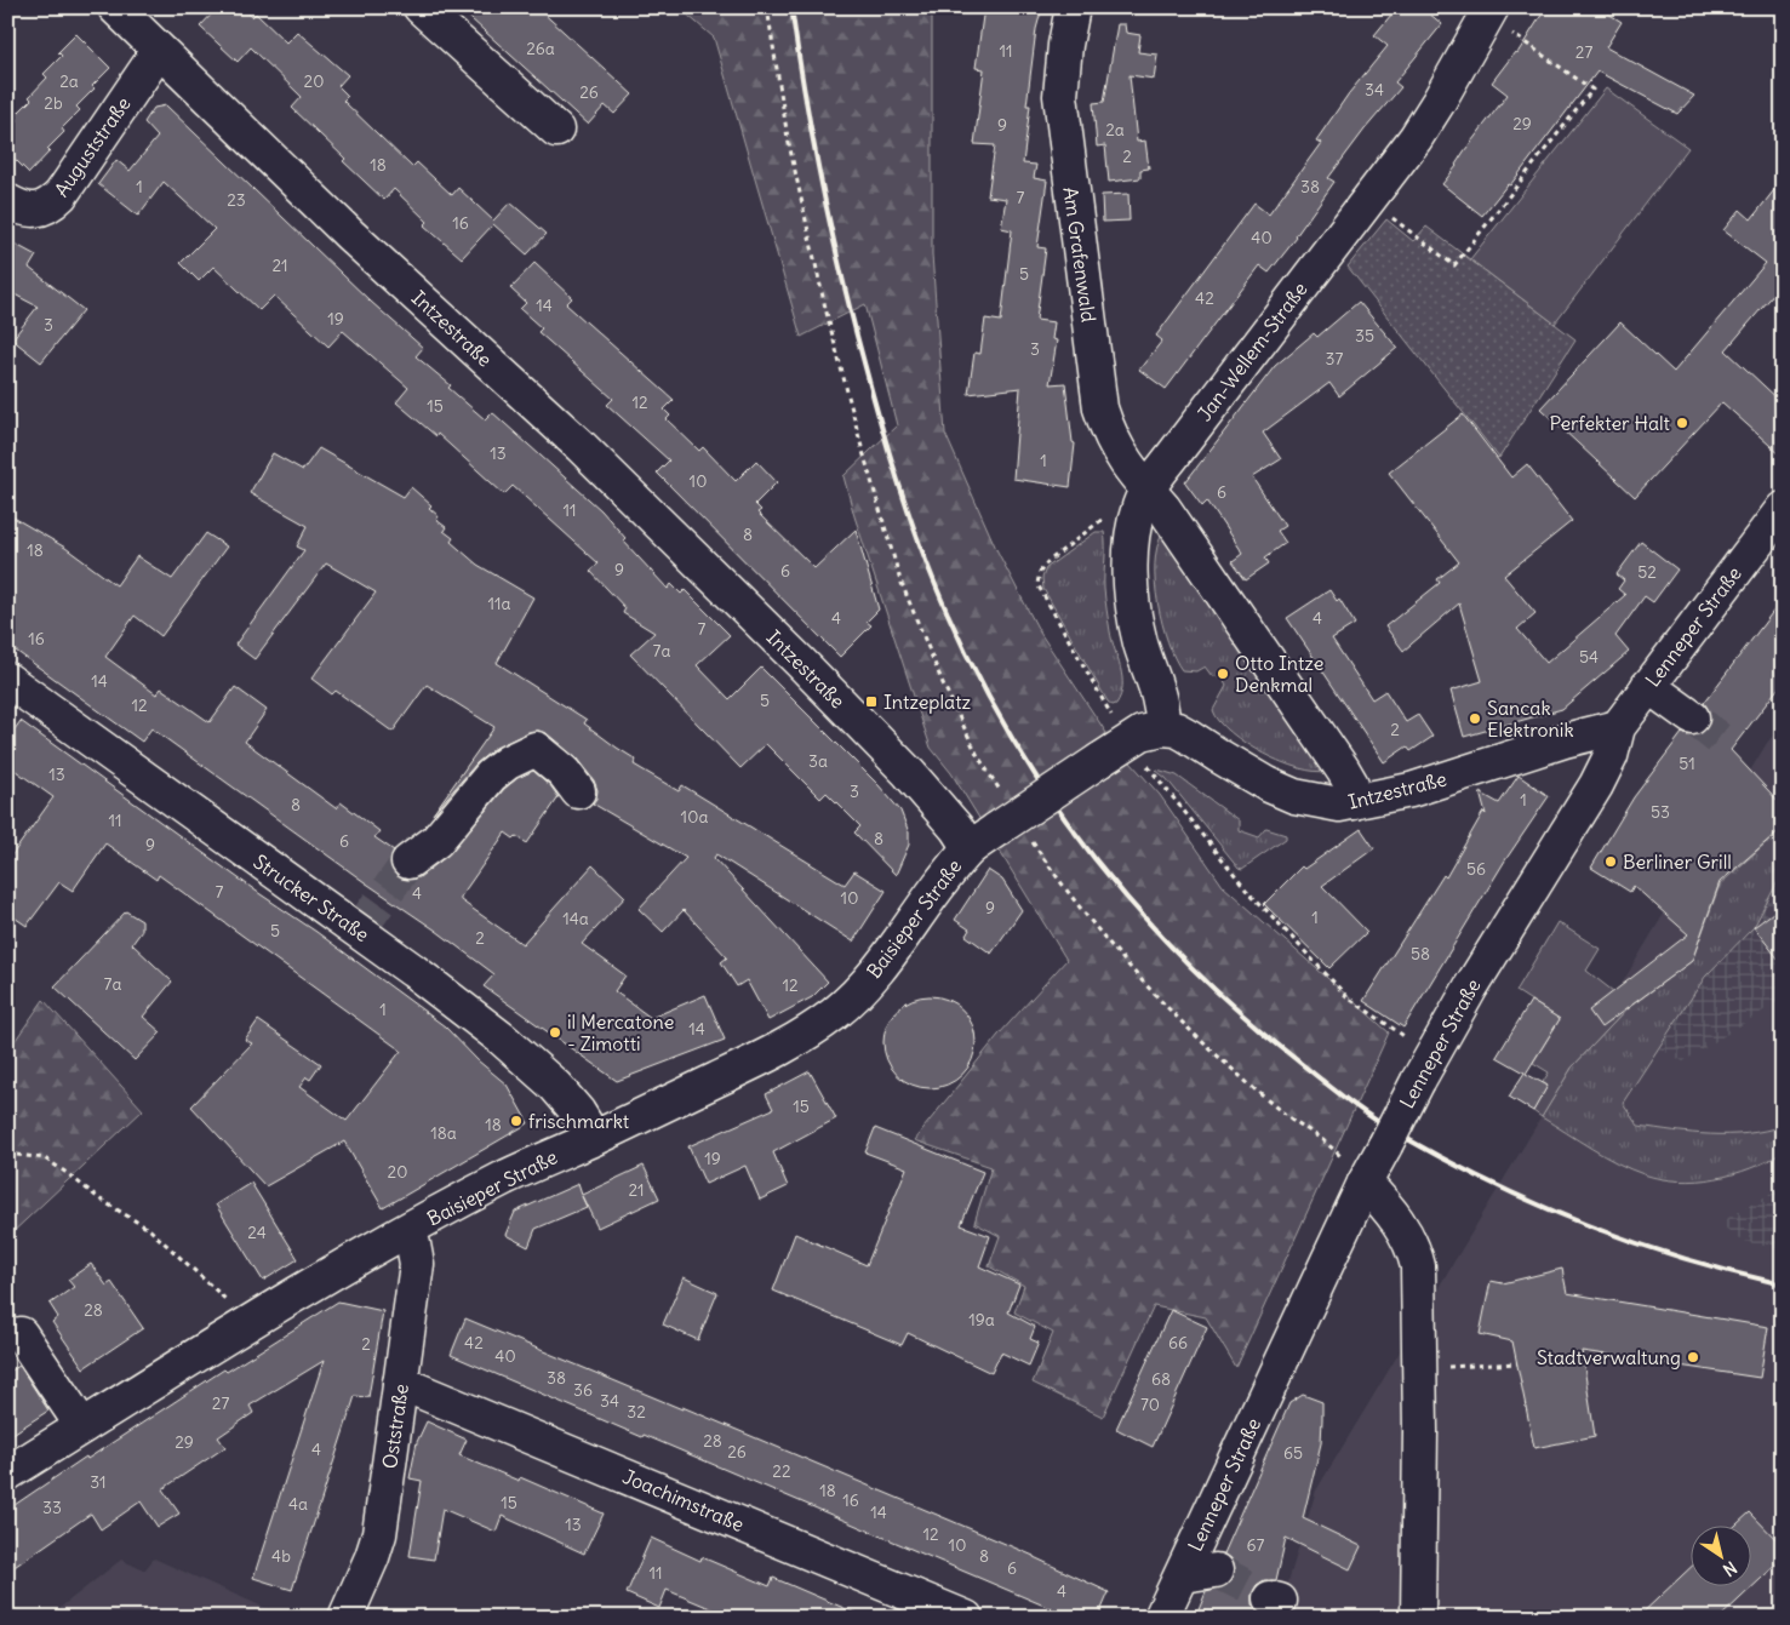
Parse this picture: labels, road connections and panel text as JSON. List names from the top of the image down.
{
  "streets": {
    "street": [
      "Auguststraße",
      "Am Grafenwald",
      "Intzestraße",
      "Jan-Wellem-Straße",
      "Lenneper Straße",
      "Strucker Straße",
      "Baisieper Straße",
      "Oststraße",
      "Joachimstraße"
    ]
  },
  "crossings": [
    ["Auguststraße", "Intzestraße"],
    ["Am Grafenwald", "Jan-Wellem-Straße"],
    ["Intzestraße", "Jan-Wellem-Straße"],
    ["Intzestraße", "Lenneper Straße"],
    ["Intzestraße", "Baisieper Straße"],
    ["Strucker Straße", "Baisieper Straße"],
    ["Baisieper Straße", "Oststraße"],
    ["Oststraße", "Joachimstraße"]
  ],
  "places": {
    "other": [
      "Perfekter Halt",
      "Otto Intze Denkmal",
      "Sancak Elektronik",
      "Berliner Grill",
      "il Mercatone - Zimotti",
      "frischmarkt",
      "Stadtverwaltung"
    ],
    "transit": ["Intzeplatz"]
  },
  "house_numbers": [
    "26a",
    "11",
    "27",
    "2a",
    "20",
    "34",
    "26",
    "2b",
    "29",
    "9",
    "2a",
    "2",
    "18",
    "1",
    "38",
    "7",
    "23",
    "16",
    "40",
    "21",
    "5",
    "42",
    "14",
    "19",
    "3",
    "35",
    "3",
    "37",
    "12",
    "15",
    "13",
    "1",
    "10",
    "6",
    "11",
    "8",
    "18",
    "9",
    "6",
    "52",
    "11a",
    "4",
    "4",
    "7",
    "16",
    "7a",
    "54",
    "14",
    "5",
    "12",
    "2",
    "3a",
    "51",
    "13",
    "3",
    "1",
    "8",
    "53",
    "10a",
    "11",
    "8",
    "6",
    "9",
    "56",
    "7",
    "4",
    "10",
    "9",
    "1",
    "14a",
    "5",
    "2",
    "58",
    "7a",
    "12",
    "1",
    "14",
    "15",
    "18",
    "18a",
    "19",
    "20",
    "21",
    "24",
    "28",
    "19a",
    "42",
    "66",
    "2",
    "40",
    "38",
    "68",
    "36",
    "34",
    "27",
    "70",
    "32",
    "28",
    "29",
    "4",
    "26",
    "65",
    "22",
    "31",
    "18",
    "16",
    "15",
    "4a",
    "33",
    "14",
    "13",
    "12",
    "10",
    "67",
    "4b",
    "8",
    "6",
    "11",
    "4"
  ],
  "north": "bottom right"
}
